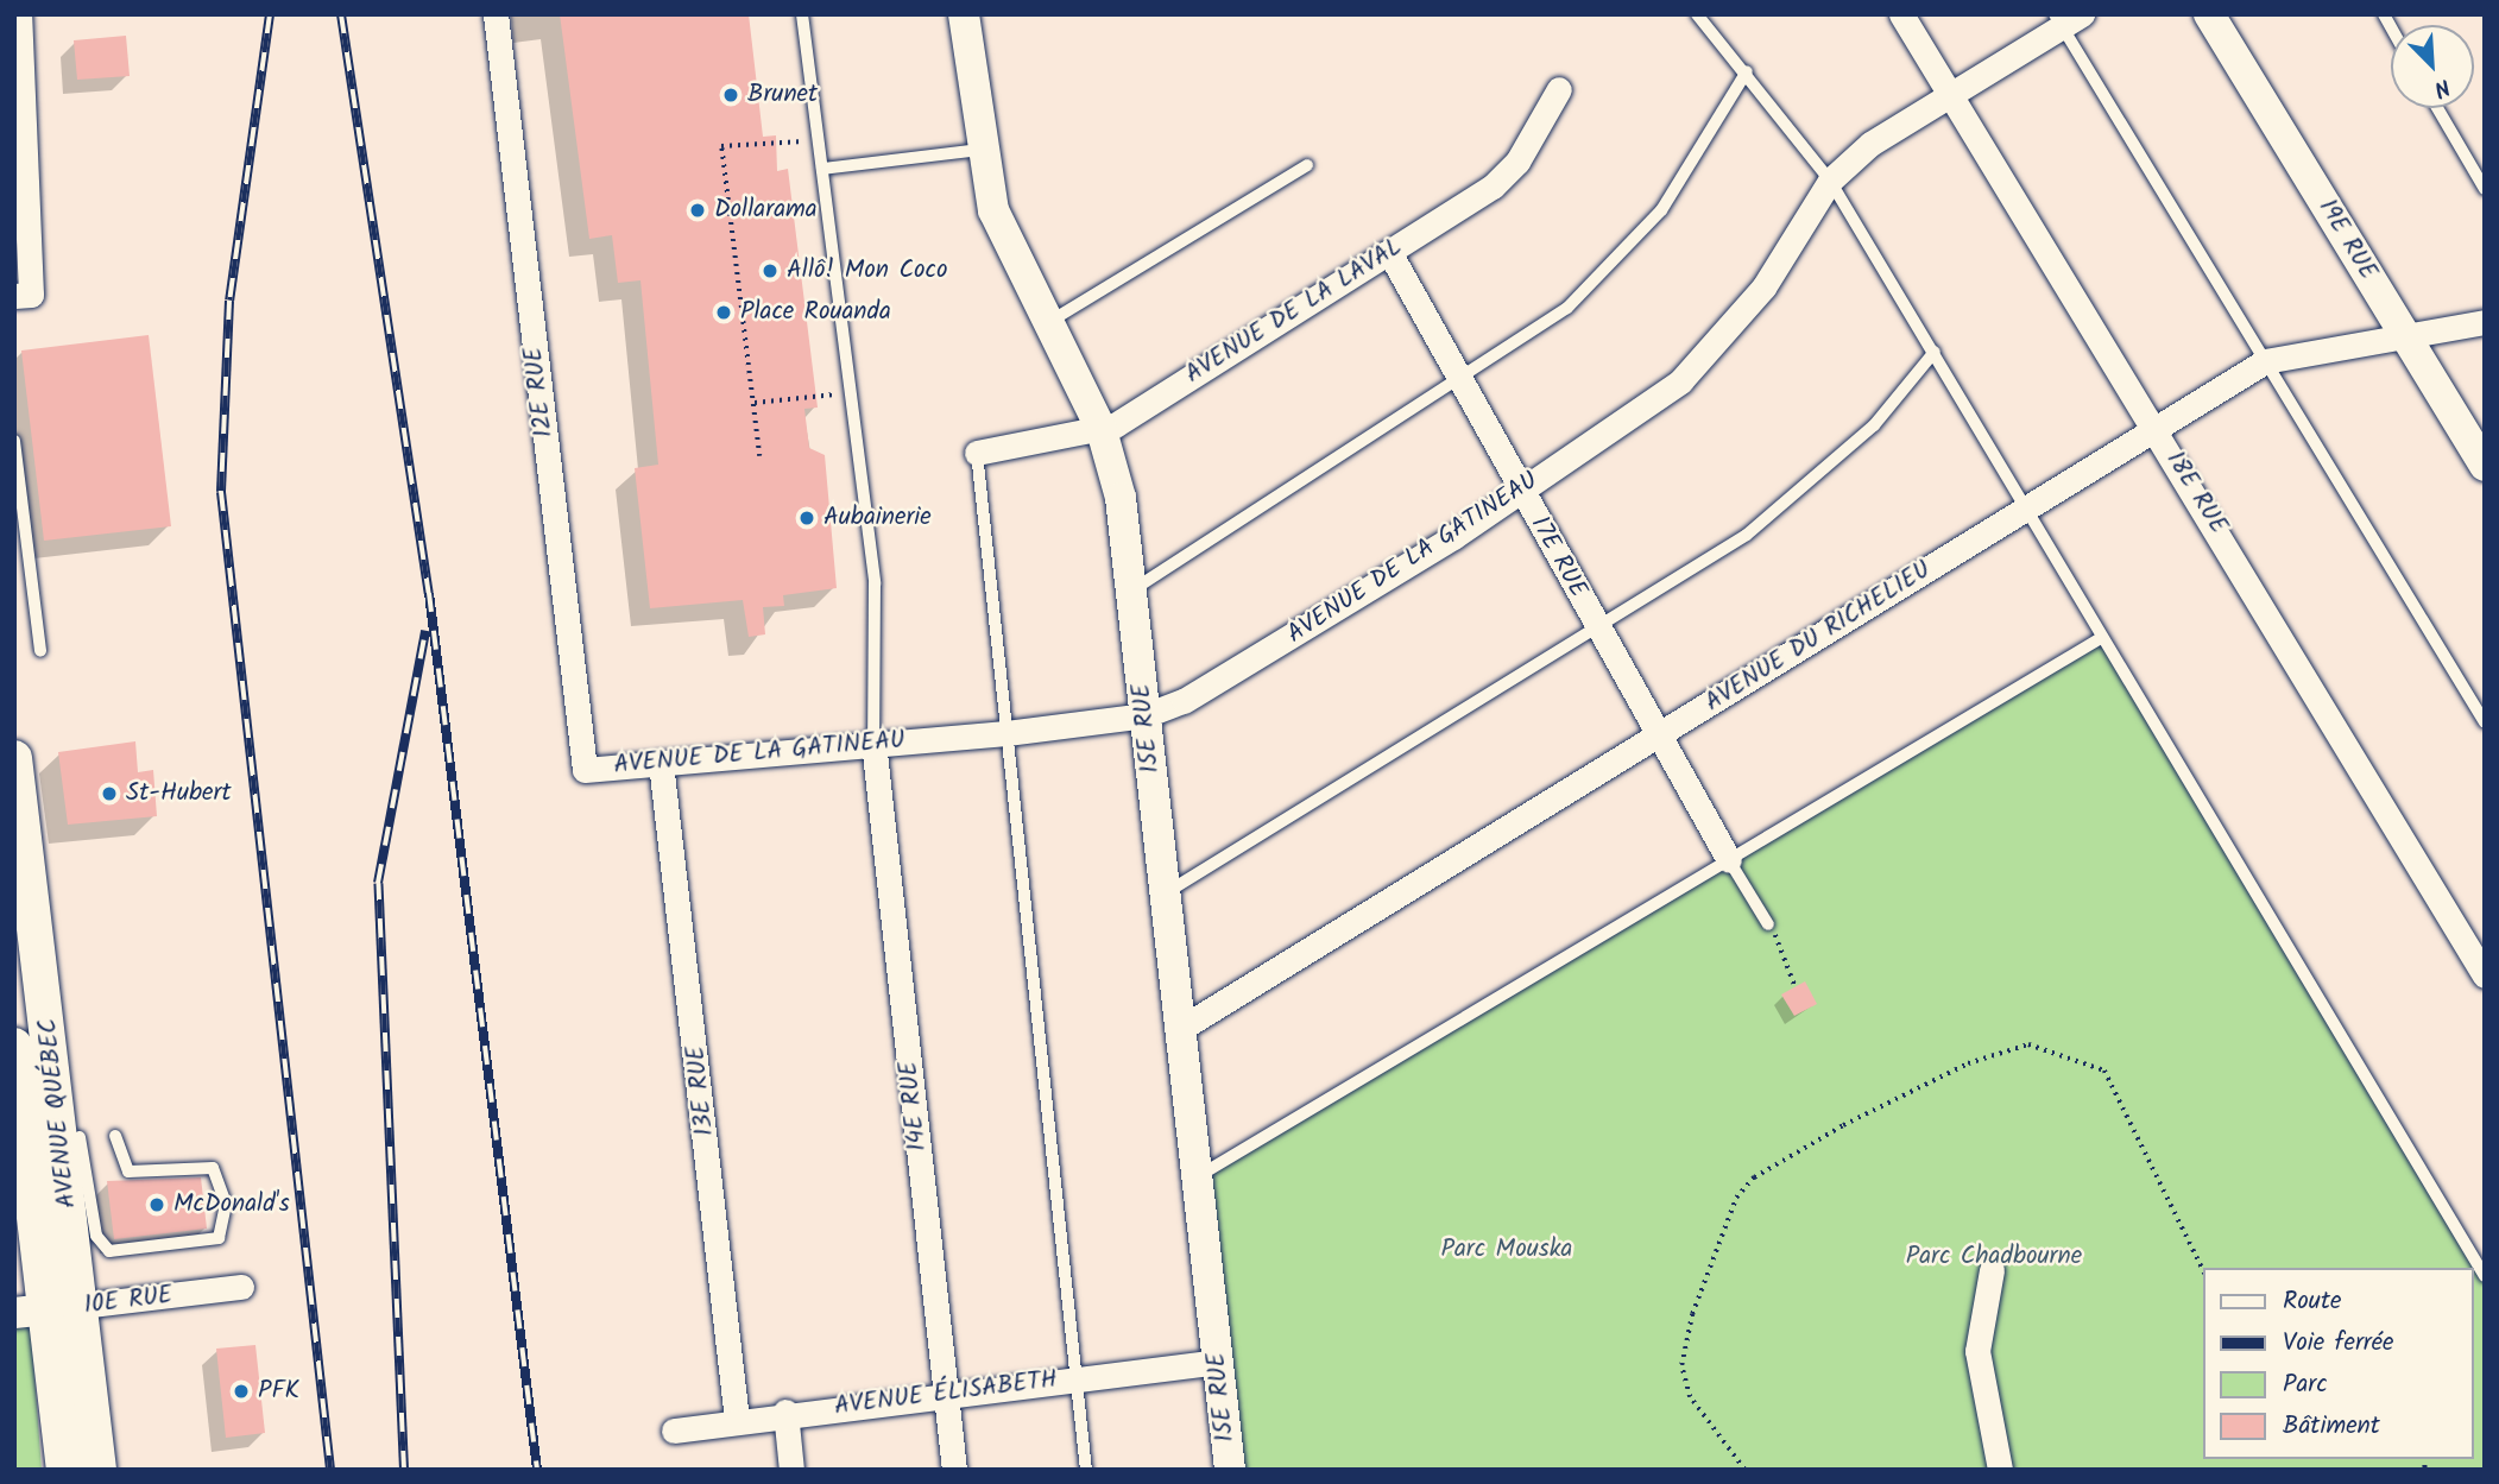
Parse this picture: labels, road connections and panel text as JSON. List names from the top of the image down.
{
  "streets": {
    "main road": ["AVENUE QUÉBEC"],
    "street": [
      "19E RUE",
      "AVENUE DE LA LAVAL",
      "12E RUE",
      "18E RUE",
      "17E RUE",
      "AVENUE DE LA GATINEAU",
      "AVENUE DU RICHELIEU",
      "15E RUE",
      "13E RUE",
      "14E RUE",
      "10E RUE",
      "AVENUE ÉLISABETH"
    ]
  },
  "crossings": [
    ["19E RUE", "AVENUE DU RICHELIEU"],
    ["AVENUE DE LA LAVAL", "17E RUE"],
    ["AVENUE DE LA LAVAL", "15E RUE"],
    ["12E RUE", "AVENUE DE LA GATINEAU"],
    ["18E RUE", "AVENUE DE LA GATINEAU"],
    ["18E RUE", "AVENUE DU RICHELIEU"],
    ["17E RUE", "AVENUE DE LA GATINEAU"],
    ["17E RUE", "AVENUE DU RICHELIEU"],
    ["AVENUE DE LA GATINEAU", "15E RUE"],
    ["AVENUE DE LA GATINEAU", "13E RUE"],
    ["AVENUE DE LA GATINEAU", "14E RUE"],
    ["AVENUE DU RICHELIEU", "15E RUE"],
    ["15E RUE", "AVENUE ÉLISABETH"],
    ["13E RUE", "AVENUE ÉLISABETH"],
    ["14E RUE", "AVENUE ÉLISABETH"],
    ["AVENUE QUÉBEC", "10E RUE"]
  ],
  "parks": ["Parc Mouska", "Parc Chadbourne"],
  "places": [
    "Brunet",
    "Dollarama",
    "Allô! Mon Coco",
    "Place Rouanda",
    "Aubainerie",
    "St-Hubert",
    "McDonald's",
    "PFK"
  ],
  "legend": [
    "Route",
    "Voie ferrée",
    "Parc",
    "Bâtiment"
  ],
  "north": "bottom right"
}
